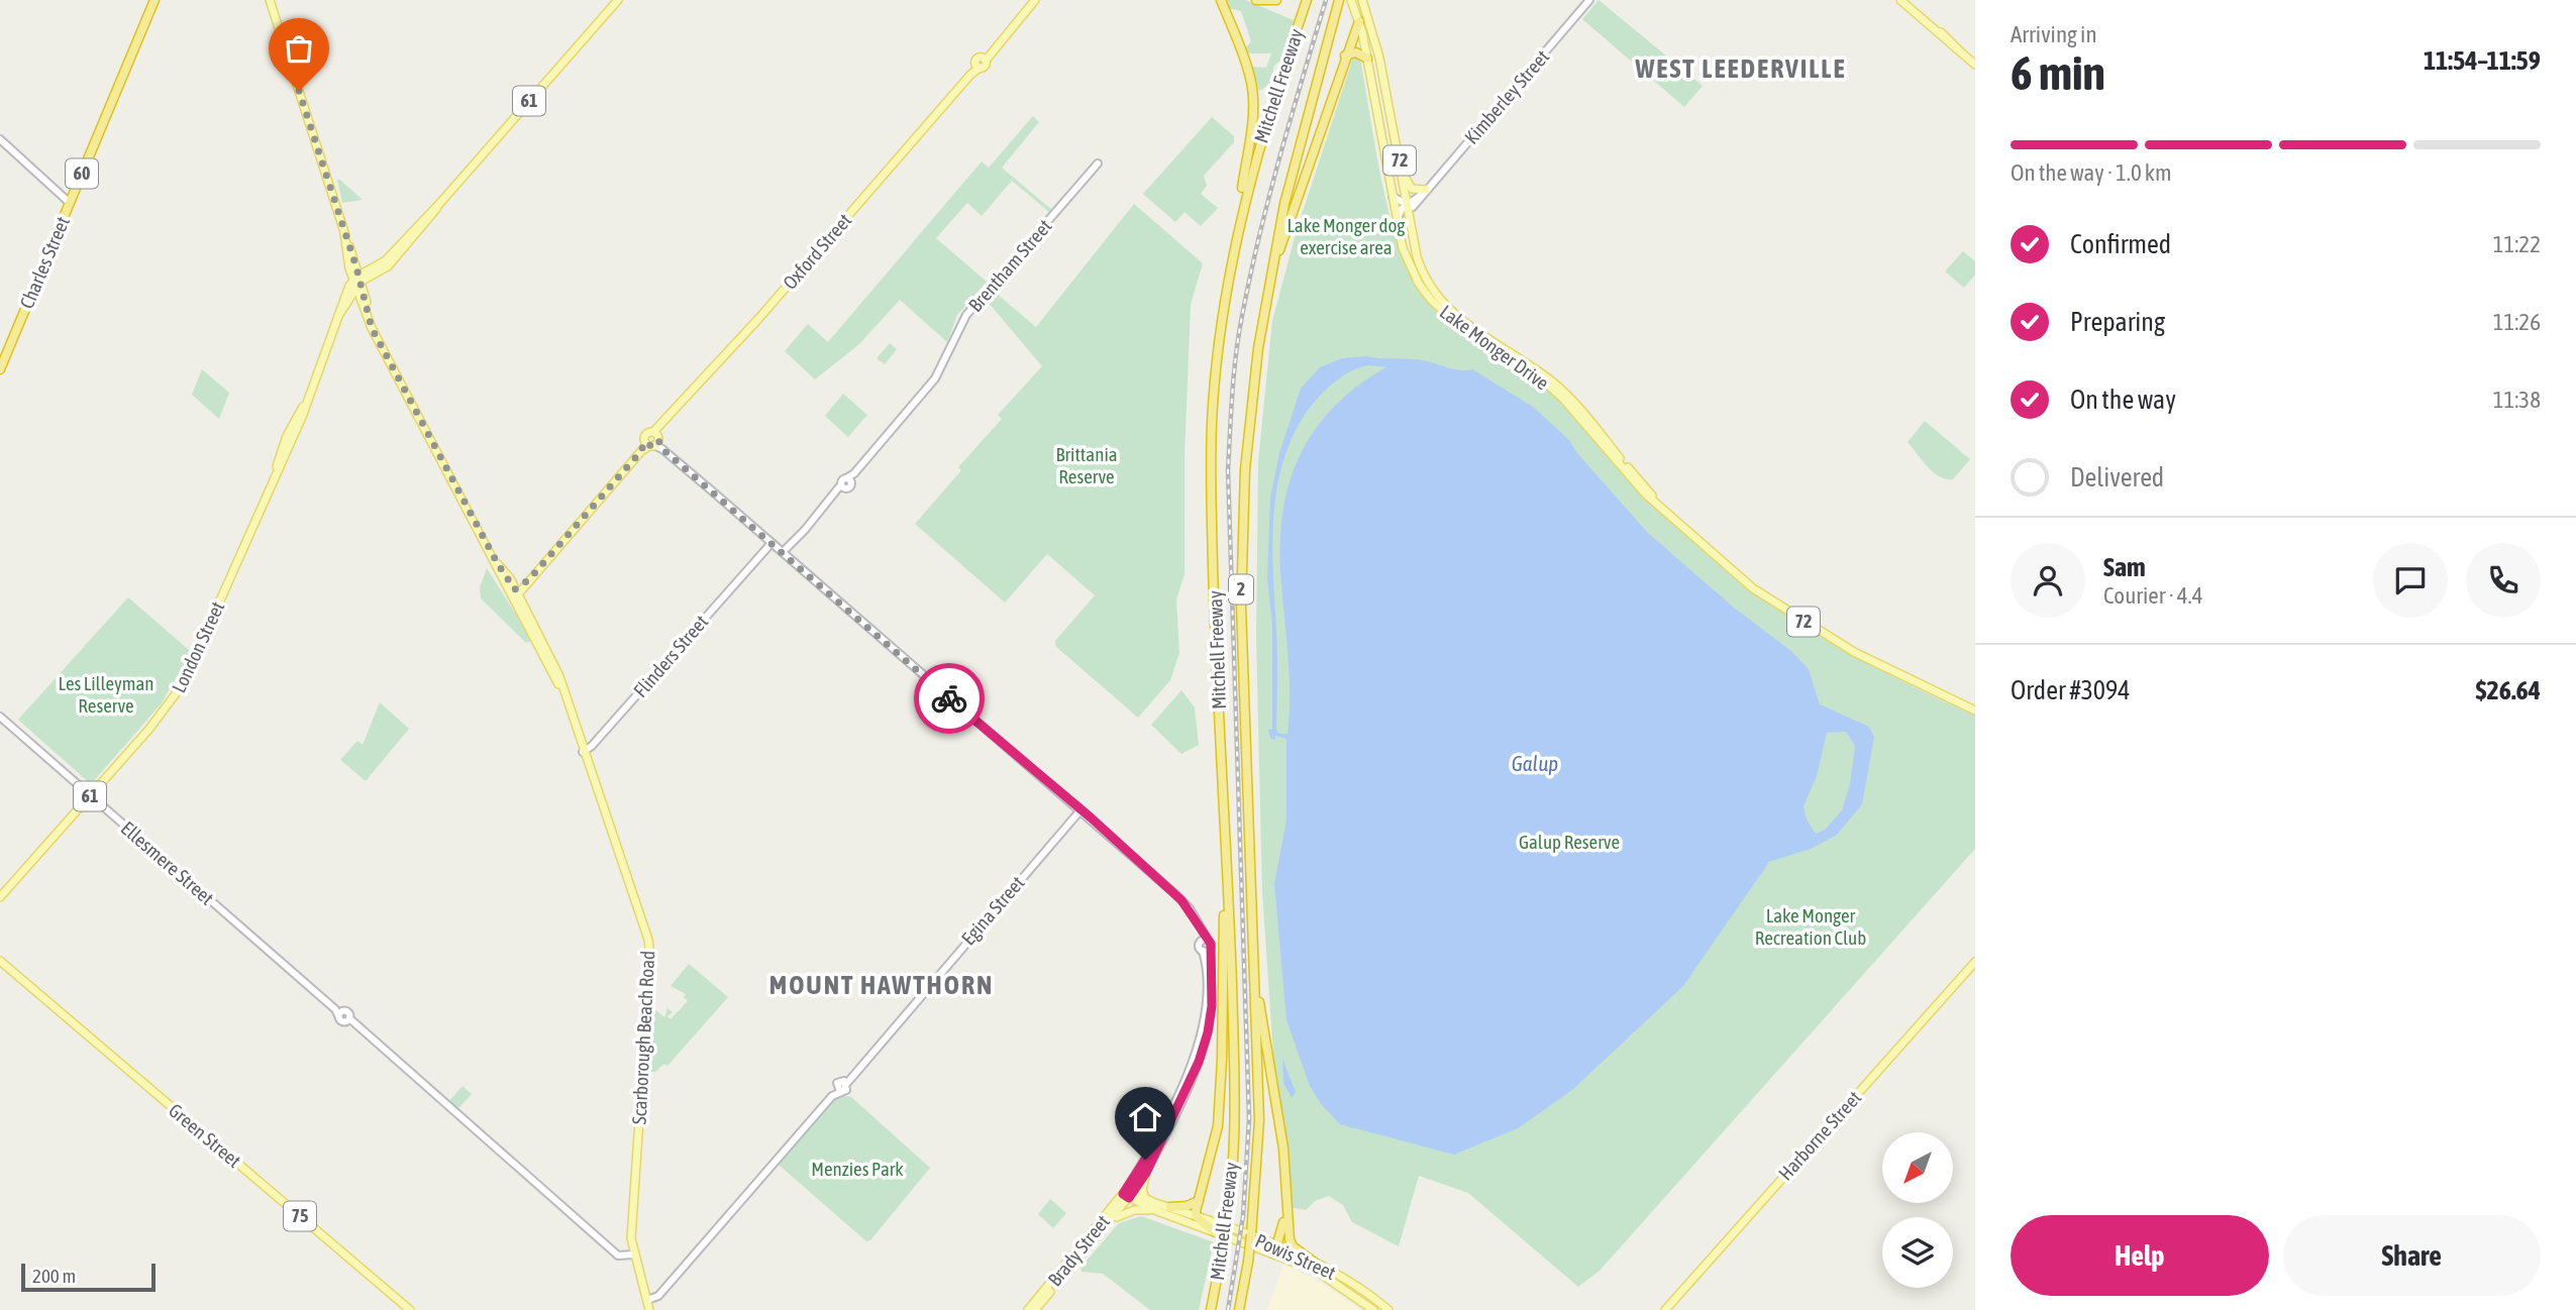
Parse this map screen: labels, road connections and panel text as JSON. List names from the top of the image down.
{
  "streets": {
    "highway": [
      "Mitchell Freeway",
      "60",
      "Charles Street",
      "2"
    ],
    "main road": [
      "61",
      "72",
      "Oxford Street",
      "Lake Monger Drive",
      "London Street",
      "Scarborough Beach Road",
      "Green Street",
      "Harborne Street",
      "75",
      "Brady Street",
      "Powis Street"
    ],
    "street": [
      "Kimberley Street",
      "Brentham Street",
      "Flinders Street",
      "Ellesmere Street",
      "Egina Street"
    ]
  },
  "crossings": [
    ["Kimberley Street", "Lake Monger Drive"],
    ["61", "London Street"],
    ["61", "Scarborough Beach Road"],
    ["London Street", "Ellesmere Street"],
    ["London Street", "Scarborough Beach Road"],
    ["Flinders Street", "Scarborough Beach Road"],
    ["Ellesmere Street", "Scarborough Beach Road"],
    ["Egina Street", "Scarborough Beach Road"],
    ["Brady Street", "Powis Street"]
  ],
  "districts": ["WEST LEEDERVILLE", "MOUNT HAWTHORN"],
  "water": ["Galup"],
  "parks": [
    "Lake Monger dog exercise area",
    "Brittania Reserve",
    "Les Lilleyman Reserve",
    "Galup Reserve",
    "Lake Monger Recreation Club",
    "Menzies Park"
  ],
  "scale_bar": "200 m",
  "north": "bottom left",
  "page": {
    "heading": ["6 min", "Arriving in", "11:54–11:59"],
    "panel": [
      "Sam",
      "Courier · 4.4",
      "Order #3094",
      "$26.64"
    ],
    "bar": "On the way · 1.0 km",
    "list": [
      ["Confirmed", "11:22"],
      ["Preparing", "11:26"],
      ["On the way", "11:38"],
      "Delivered"
    ],
    "buttons": ["Help", "Share"],
    "scale": "200 m"
  }
}
